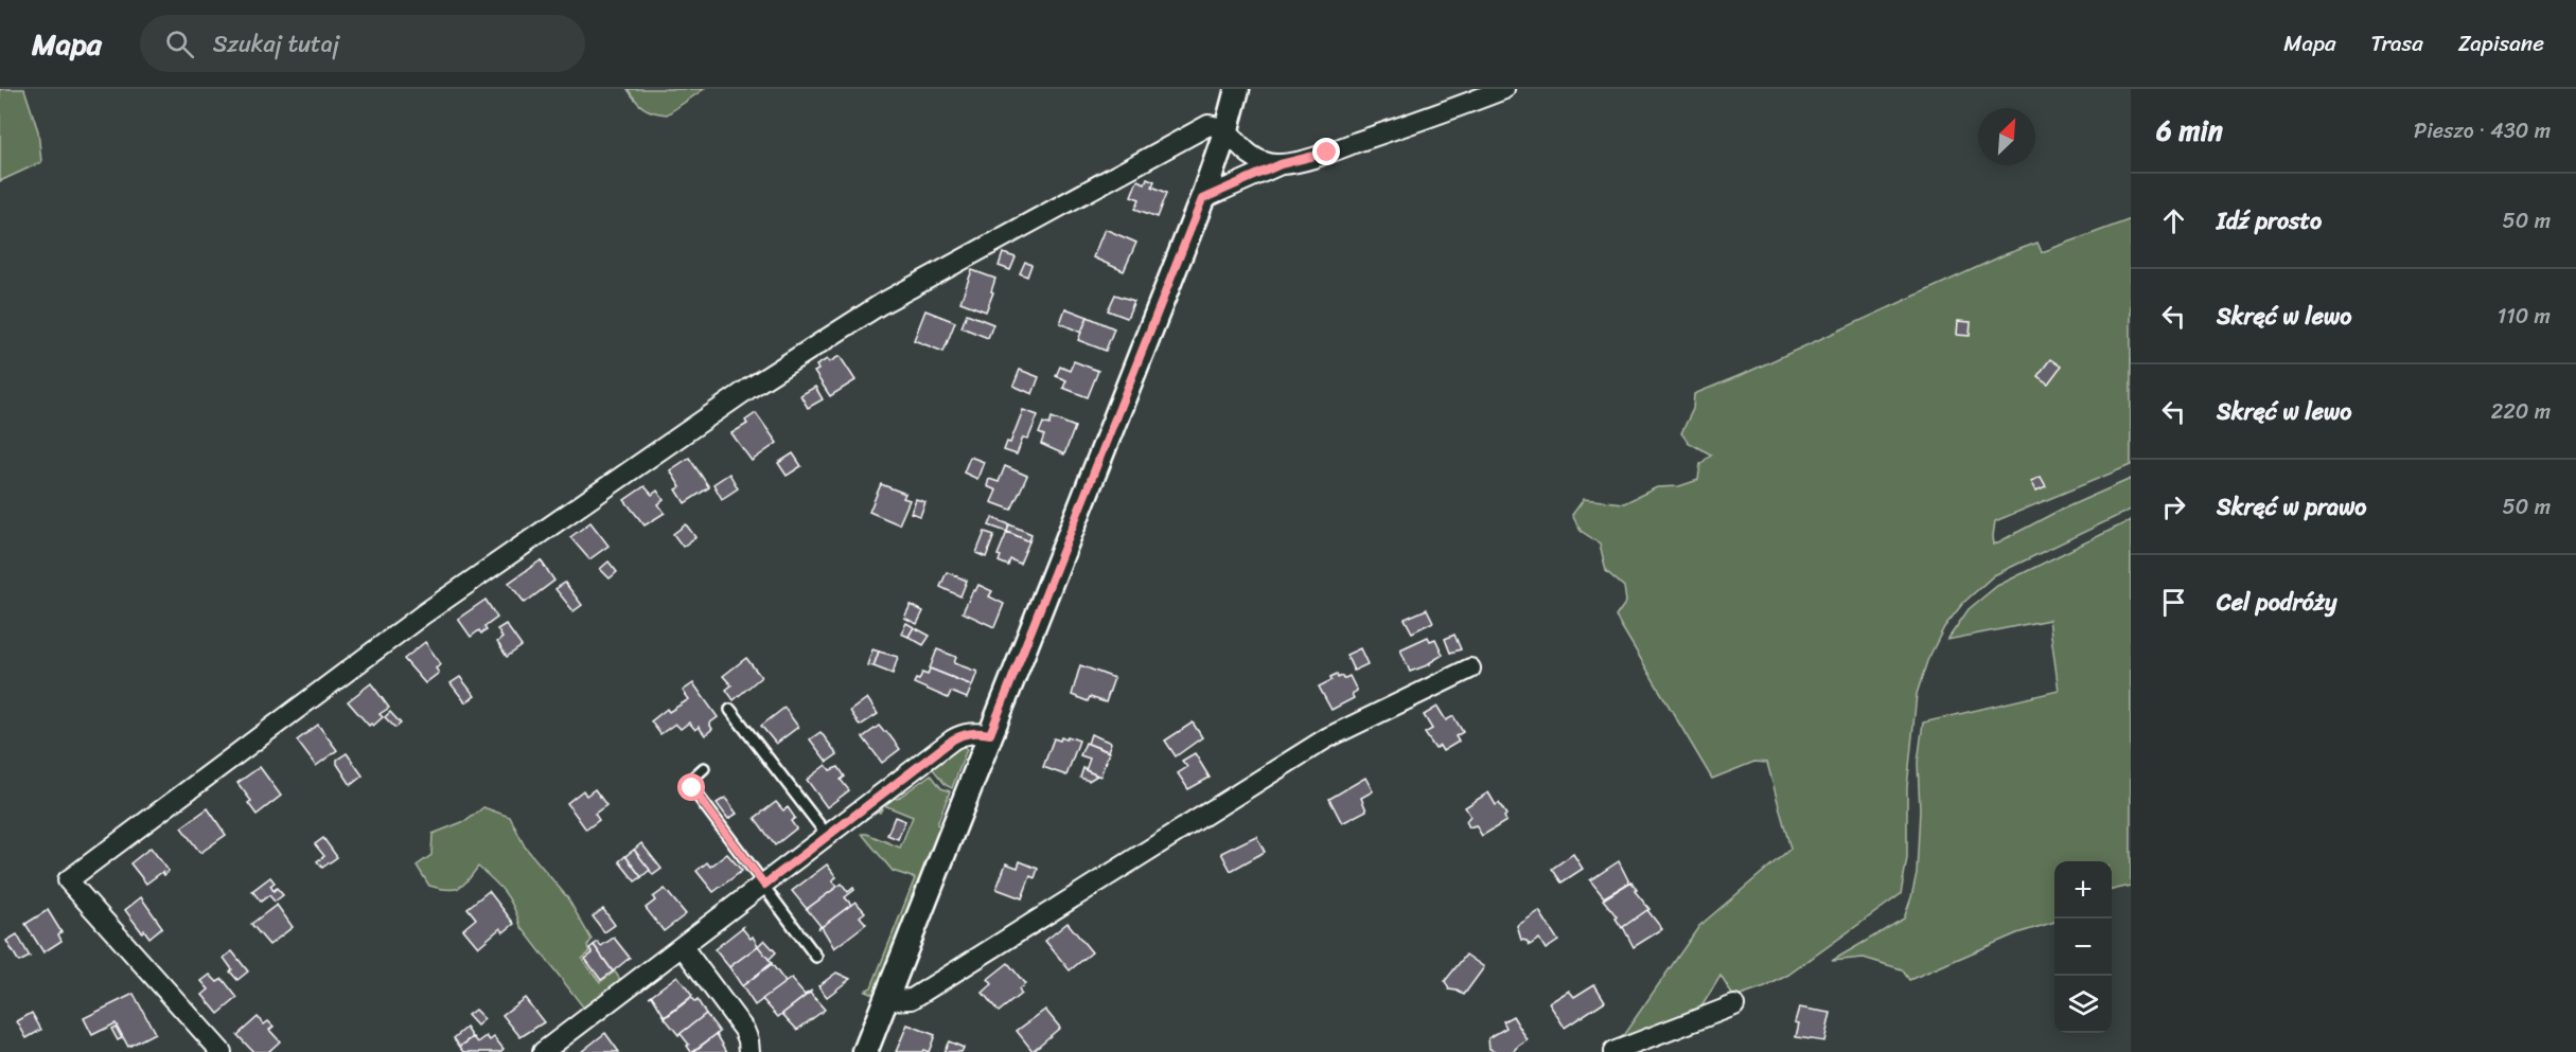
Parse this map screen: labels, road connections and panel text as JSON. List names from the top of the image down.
{
  "north": "top right",
  "page": {
    "header": "Mapa",
    "search": "Szukaj tutaj",
    "nav": ["Mapa", "Trasa", "Zapisane"],
    "heading": ["6 min", "Pieszo · 430 m"],
    "list": [
      ["Idź prosto", "50 m"],
      ["Skręć w lewo", "110 m"],
      ["Skręć w lewo", "220 m"],
      ["Skręć w prawo", "50 m"],
      "Cel podróży"
    ],
    "map_buttons": ["+", "−"]
  }
}
